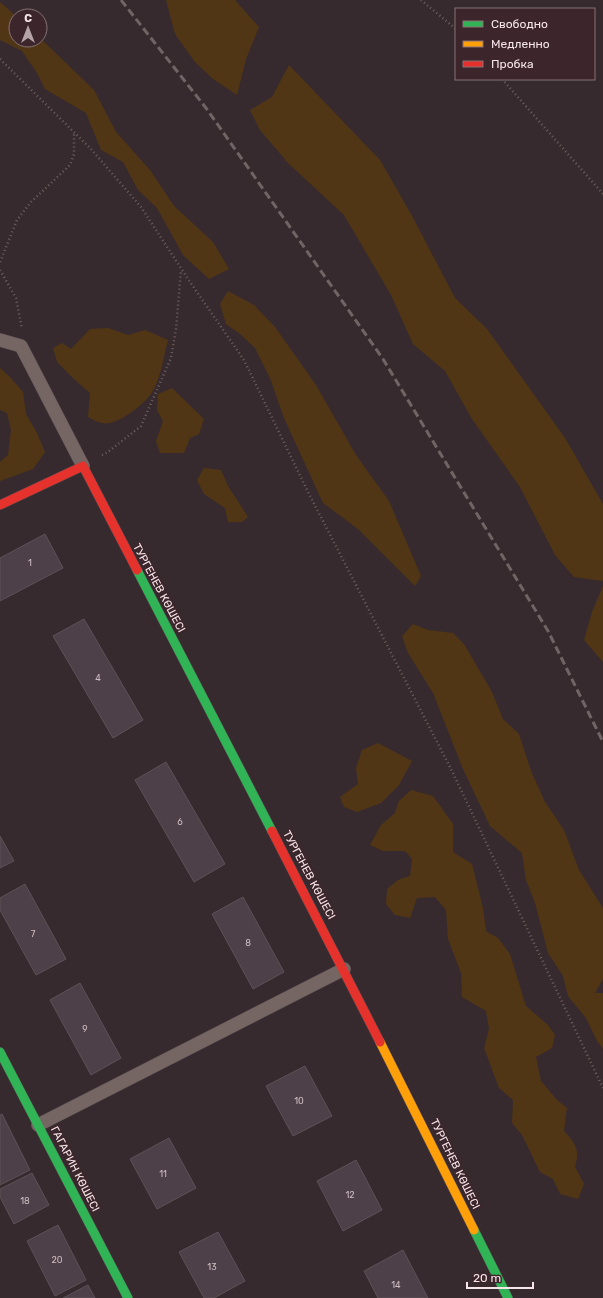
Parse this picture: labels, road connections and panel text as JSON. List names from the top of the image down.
{
  "streets": {
    "street": ["ТУРГЕНЕВ КӨШЕСІ", "ГАГАРИН КӨШЕСІ"]
  },
  "house_numbers": [
    "1",
    "4",
    "6",
    "7",
    "8",
    "9",
    "10",
    "11",
    "12",
    "18",
    "20",
    "13",
    "14"
  ],
  "legend": ["Свободно", "Медленно", "Пробка"],
  "scale_bar": "20 m",
  "north": "top"
}
